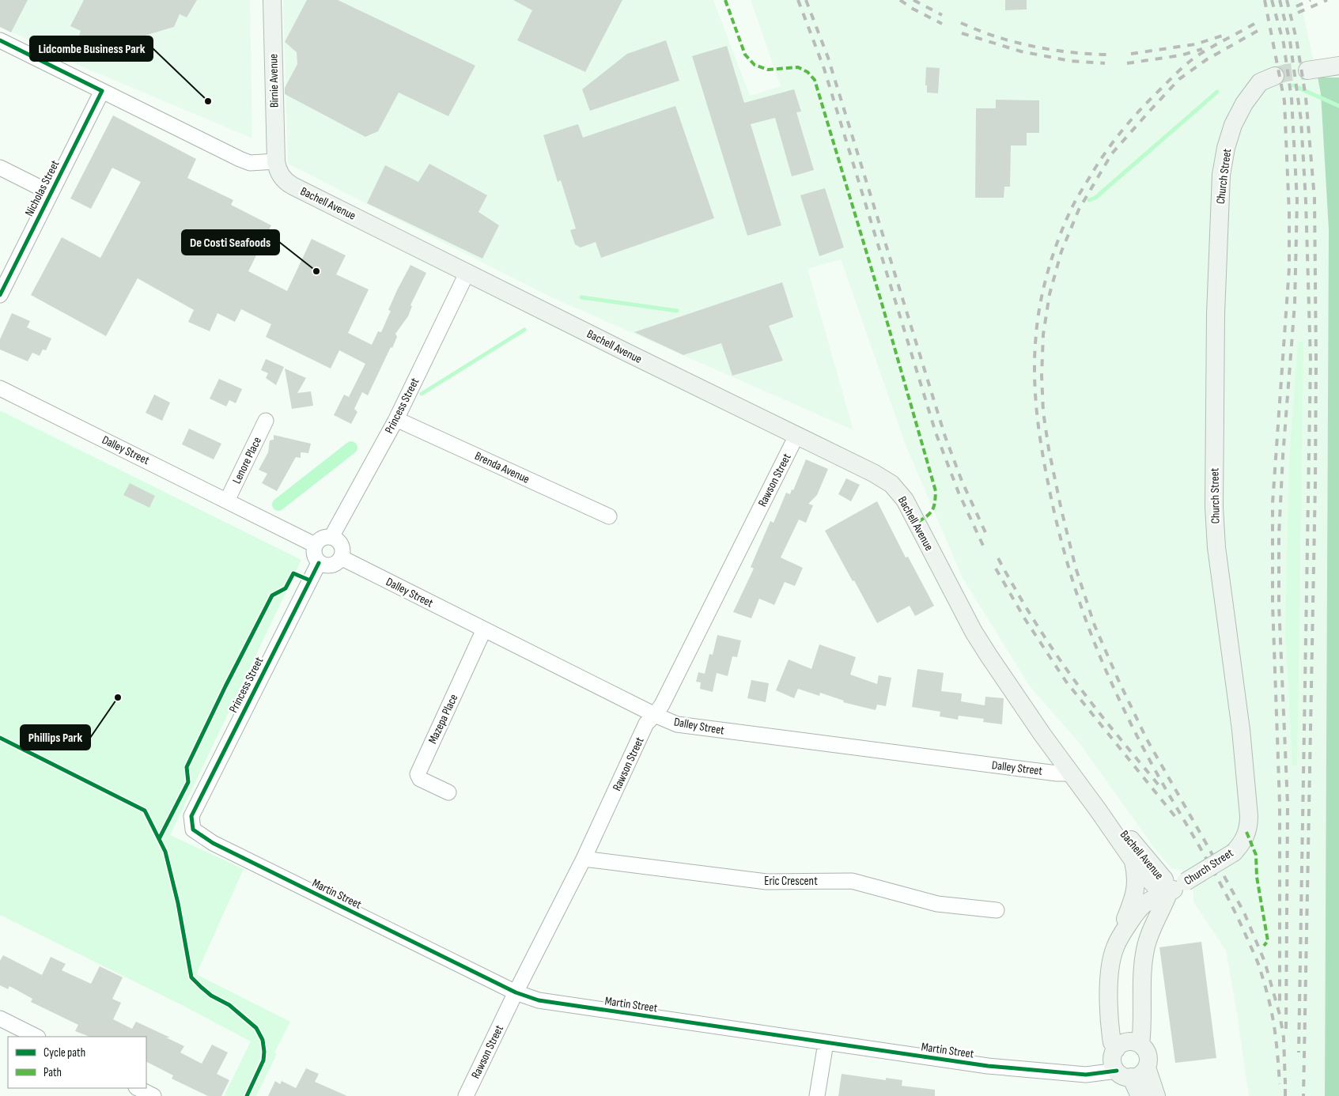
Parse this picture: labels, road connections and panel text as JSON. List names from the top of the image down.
{
  "streets": {
    "main road": ["Birnie Avenue", "Church Street", "Bachell Avenue"],
    "street": [
      "Nicholas Street",
      "Princess Street",
      "Dalley Street",
      "Lenore Place",
      "Brenda Avenue",
      "Rawson Street",
      "Mazepa Place",
      "Eric Crescent",
      "Martin Street"
    ]
  },
  "crossings": [
    ["Birnie Avenue", "Bachell Avenue"],
    ["Church Street", "Bachell Avenue"],
    ["Church Street", "Martin Street"],
    ["Bachell Avenue", "Princess Street"],
    ["Bachell Avenue", "Dalley Street"],
    ["Bachell Avenue", "Rawson Street"],
    ["Princess Street", "Dalley Street"],
    ["Princess Street", "Brenda Avenue"],
    ["Princess Street", "Martin Street"],
    ["Dalley Street", "Lenore Place"],
    ["Dalley Street", "Rawson Street"],
    ["Dalley Street", "Mazepa Place"],
    ["Rawson Street", "Eric Crescent"],
    ["Rawson Street", "Martin Street"]
  ],
  "places": ["Lidcombe Business Park", "De Costi Seafoods", "Phillips Park"],
  "legend": ["Cycle path", "Path"]
}
